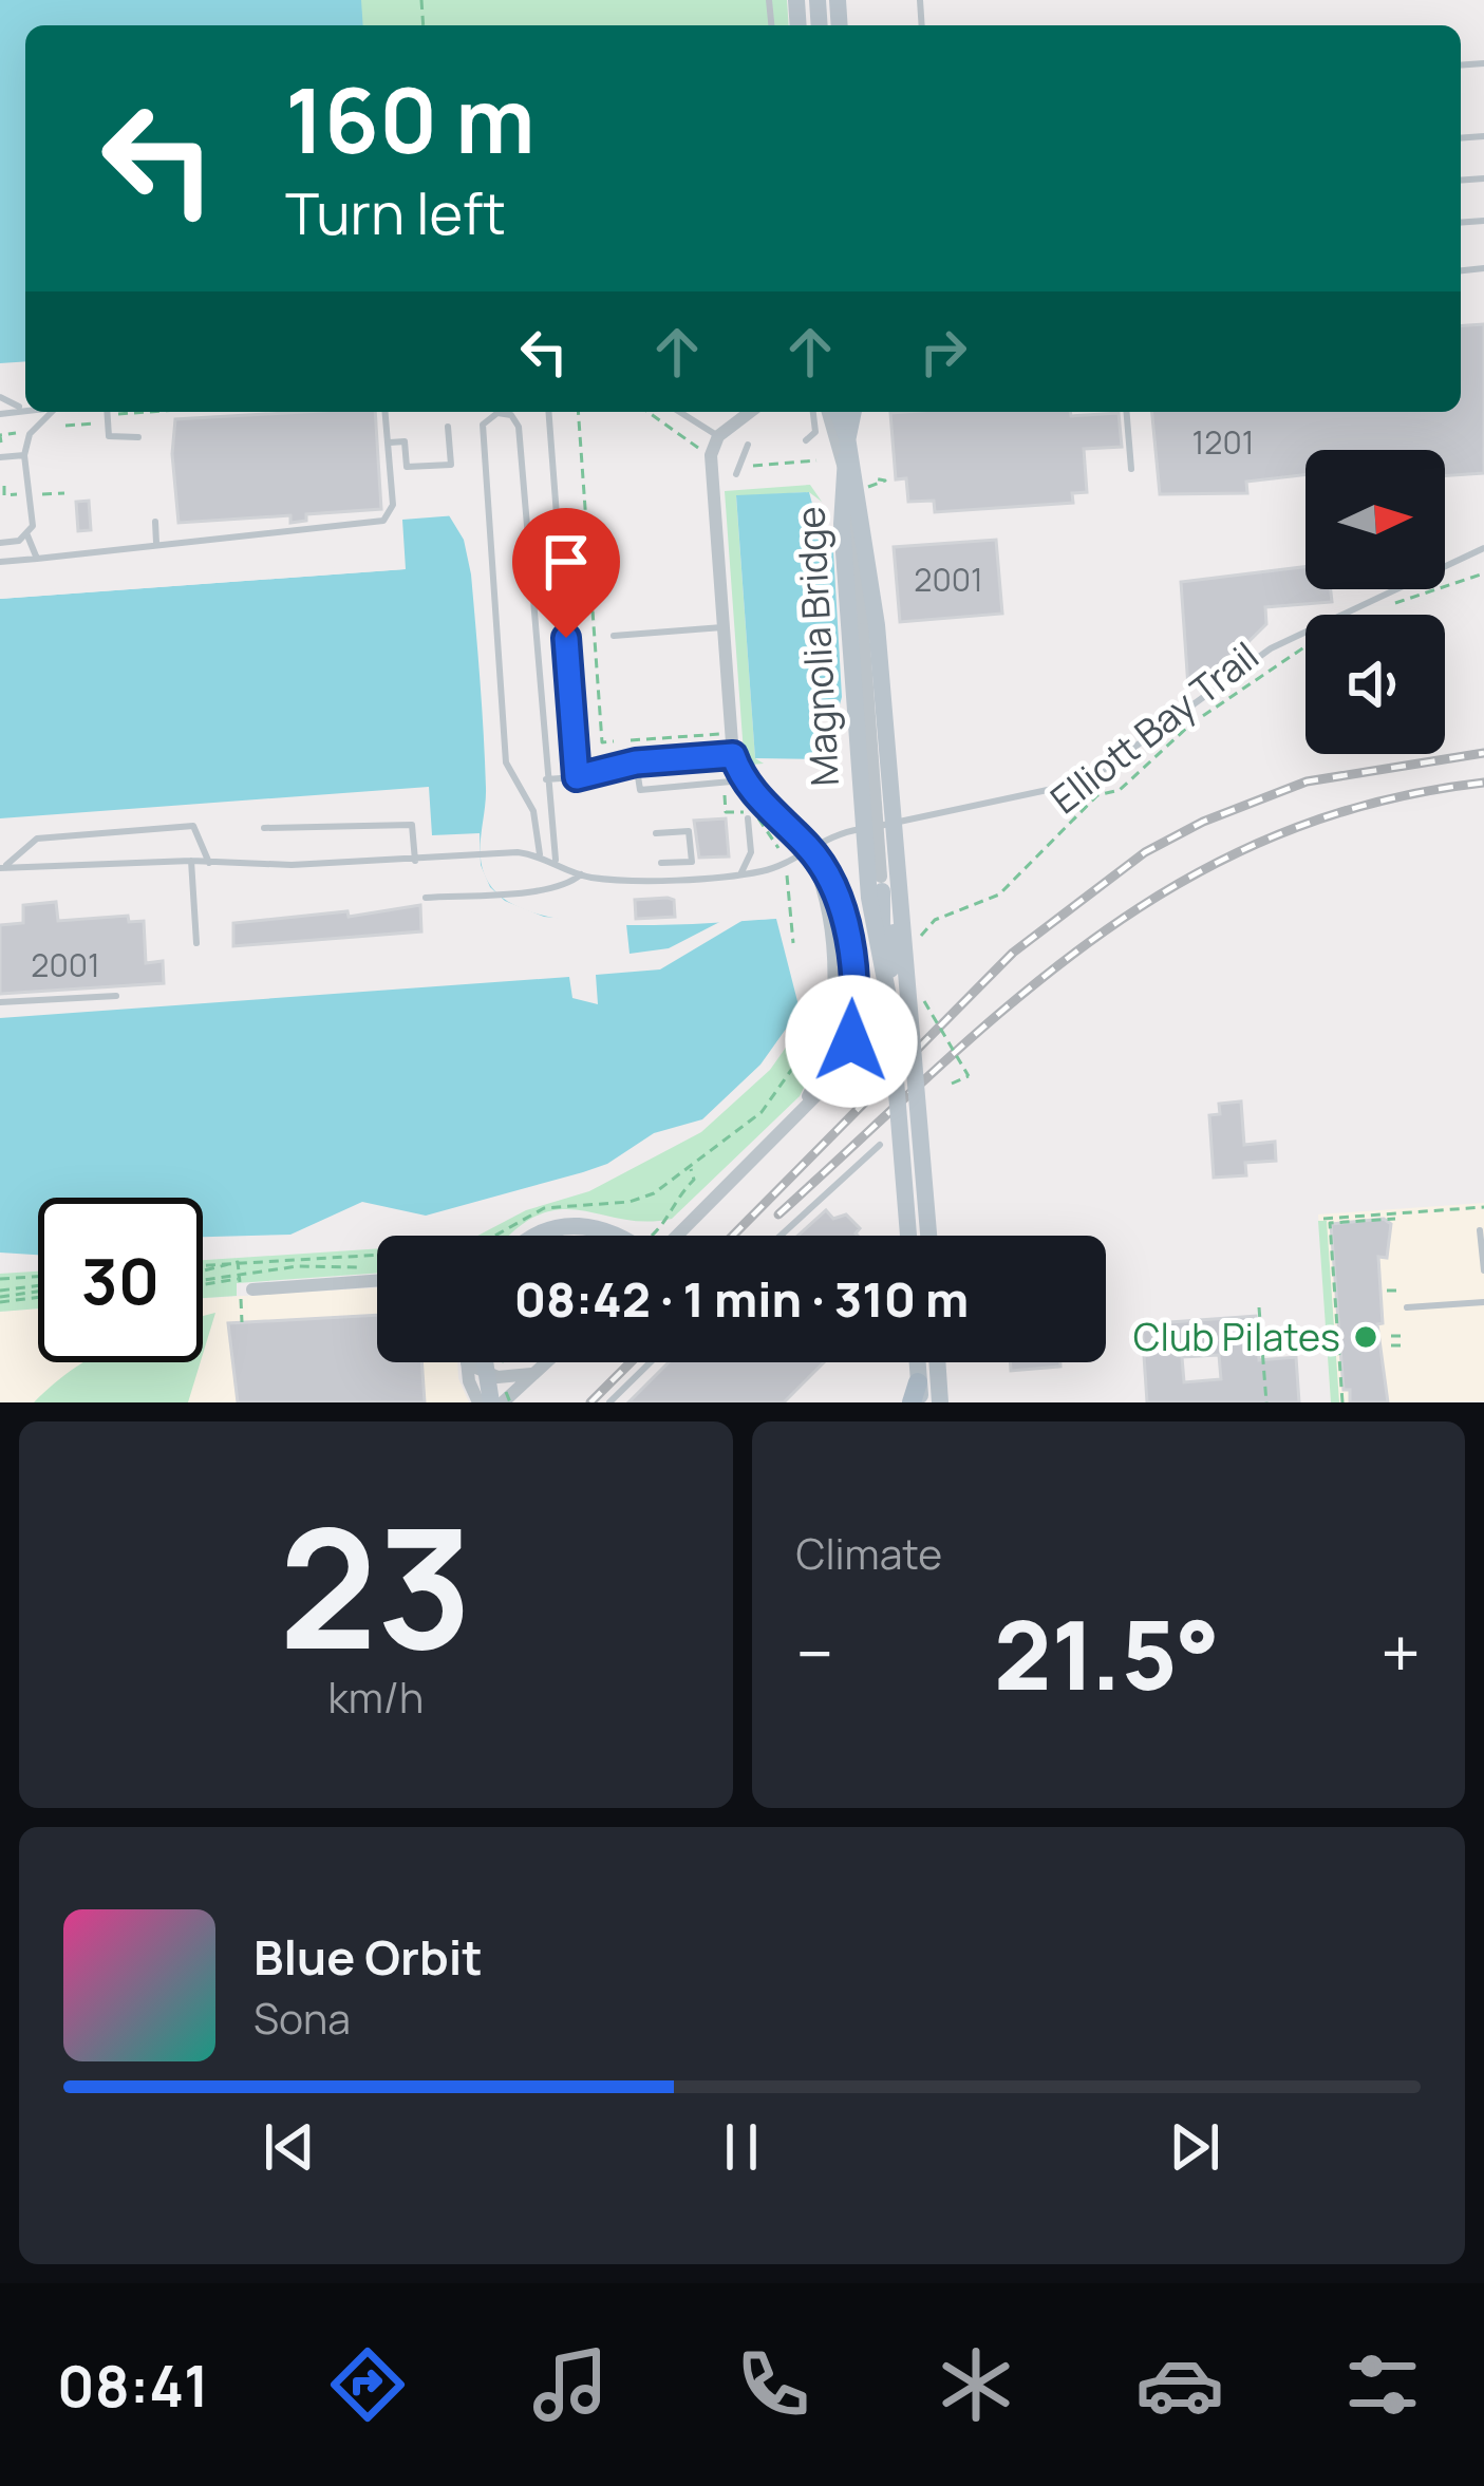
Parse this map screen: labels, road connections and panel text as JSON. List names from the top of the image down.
{
  "streets": {
    "main road": ["Magnolia Bridge"],
    "path": ["Elliott Bay Trail"]
  },
  "places": ["Club Pilates"],
  "house_numbers": ["1201", "2001", "2001"],
  "north": "right",
  "page": {
    "turn": ["160 m", "Turn left"],
    "limit": "30",
    "trip": "08:42 · 1 min · 310 m",
    "tile": [
      ["23", "km/h"],
      "Climate"
    ],
    "heat": ["−", "21.5°", "+"],
    "song": ["Blue Orbit", "Sona"],
    "tabs": "08:41"
  }
}
